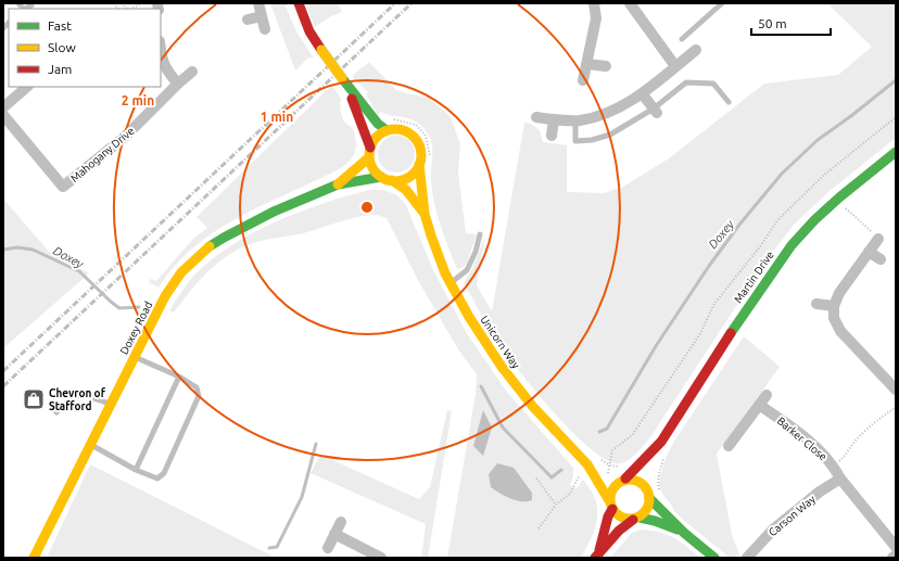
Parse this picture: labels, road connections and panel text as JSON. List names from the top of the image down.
{
  "streets": {
    "main road": ["Martin Drive", "Doxey Road", "Unicorn Way"],
    "street": ["Mahogany Drive", "Barker Close", "Carson Way"]
  },
  "crossings": [
    ["Martin Drive", "Unicorn Way"],
    ["Doxey Road", "Unicorn Way"],
    ["Barker Close", "Carson Way"]
  ],
  "water": ["Doxey"],
  "places": {
    "shop": ["Chevron of Stafford"]
  },
  "legend": ["Fast", "Slow", "Jam"],
  "scale_bar": "50 m",
  "rings": ["2 min", "1 min"]
}
